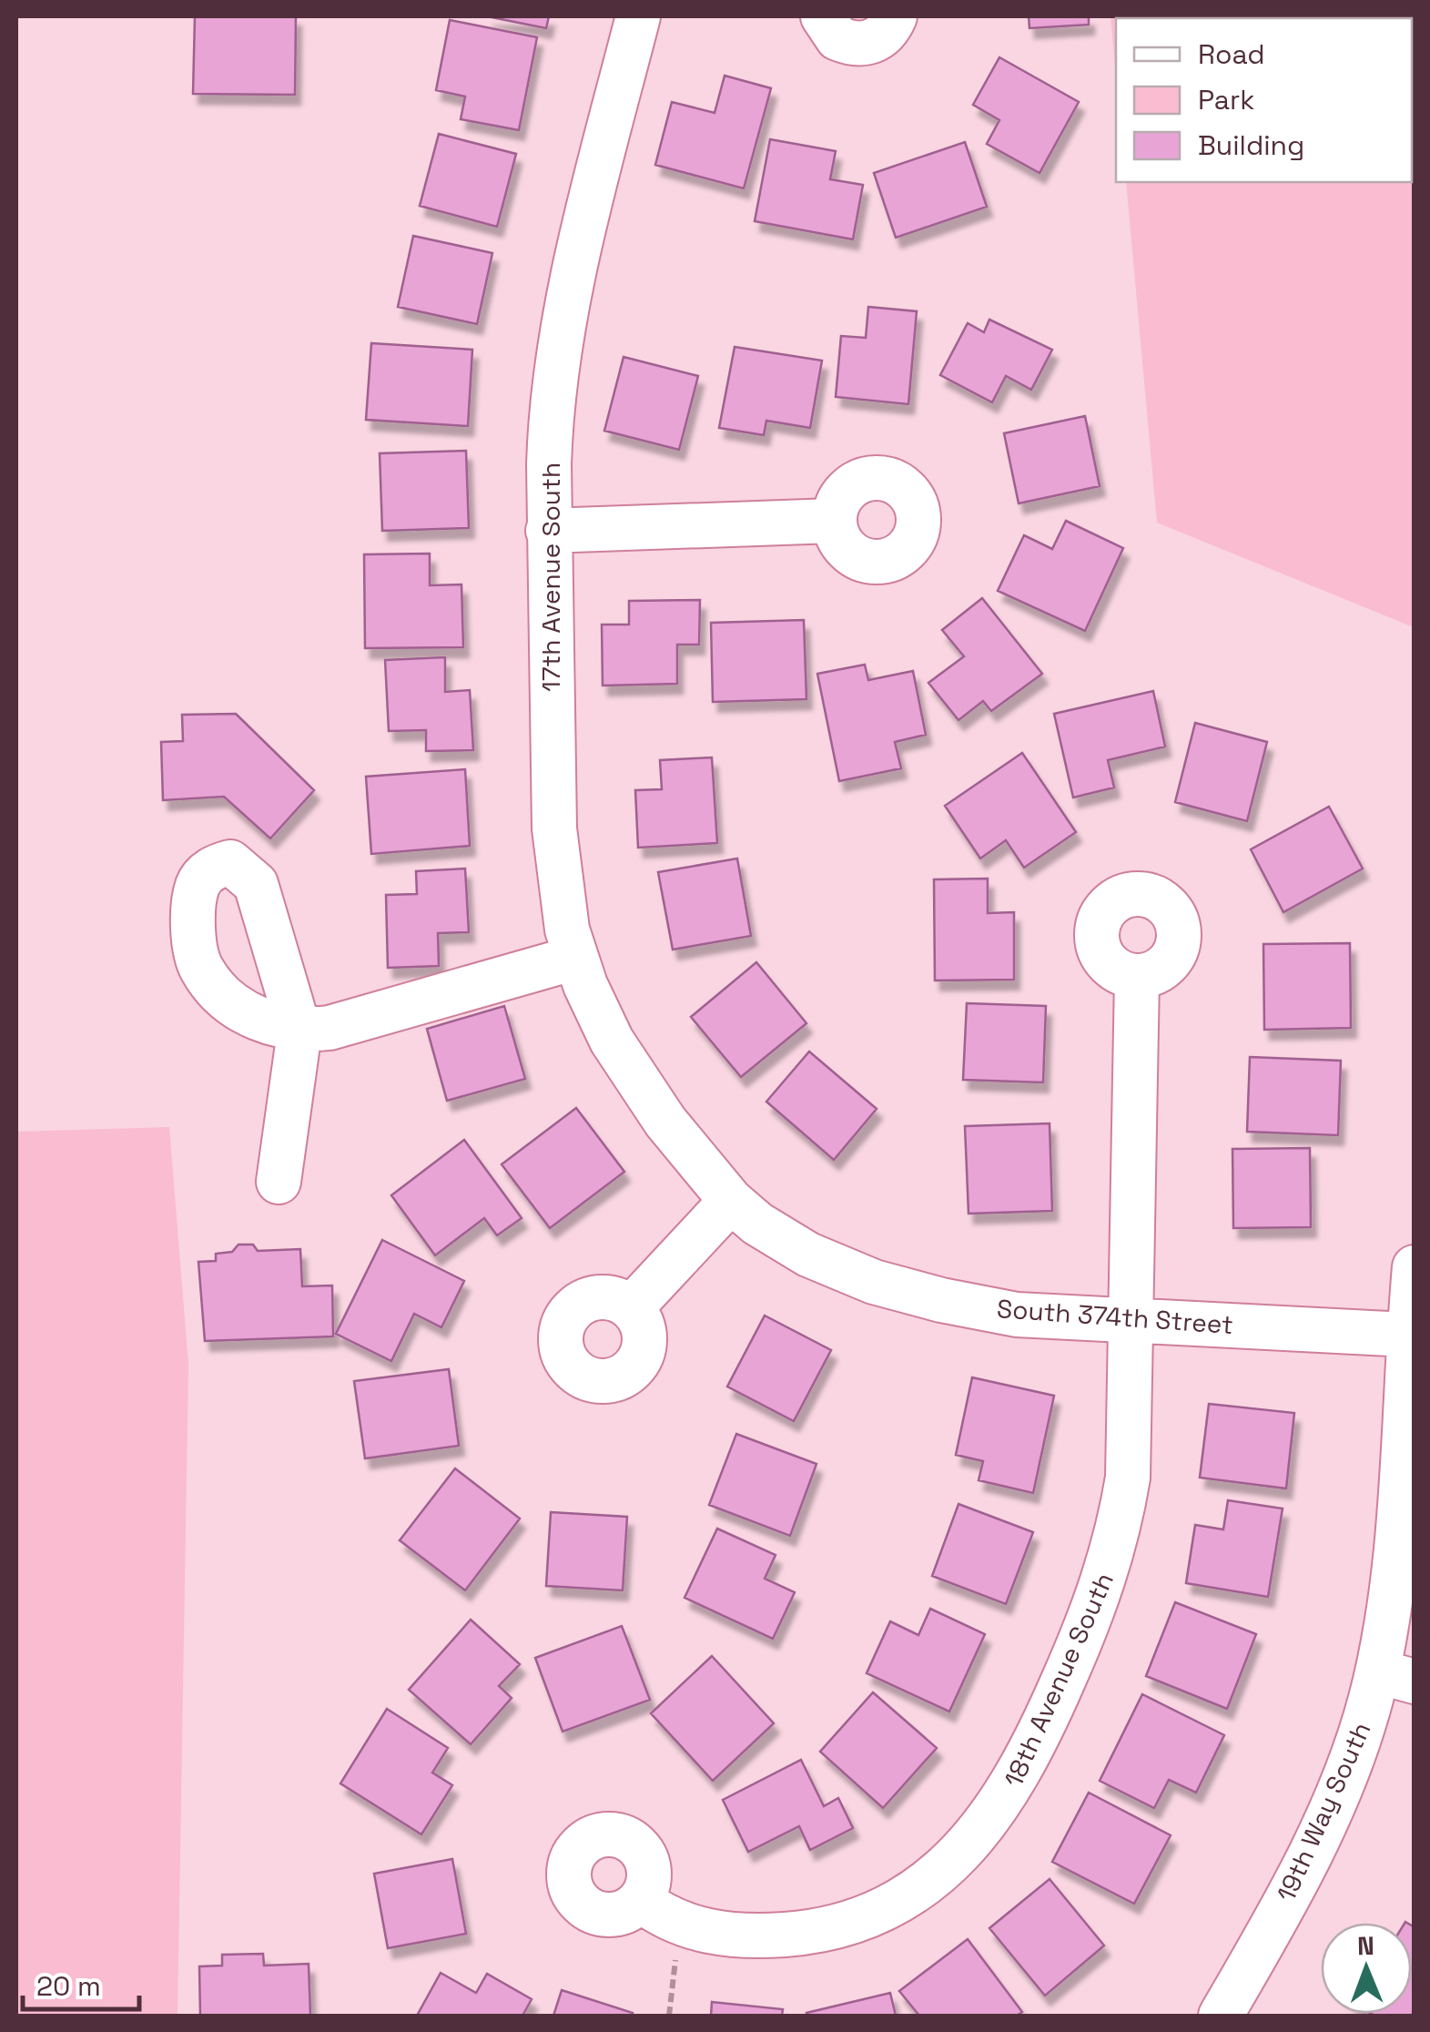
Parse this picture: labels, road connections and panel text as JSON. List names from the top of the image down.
{
  "streets": {
    "street": [
      "17th Avenue South",
      "South 374th Street",
      "18th Avenue South",
      "19th Way South"
    ]
  },
  "crossings": [
    ["17th Avenue South", "South 374th Street"],
    ["South 374th Street", "18th Avenue South"],
    ["South 374th Street", "19th Way South"]
  ],
  "legend": ["Road", "Park", "Building"],
  "scale_bar": "20 m",
  "north": "top"
}
